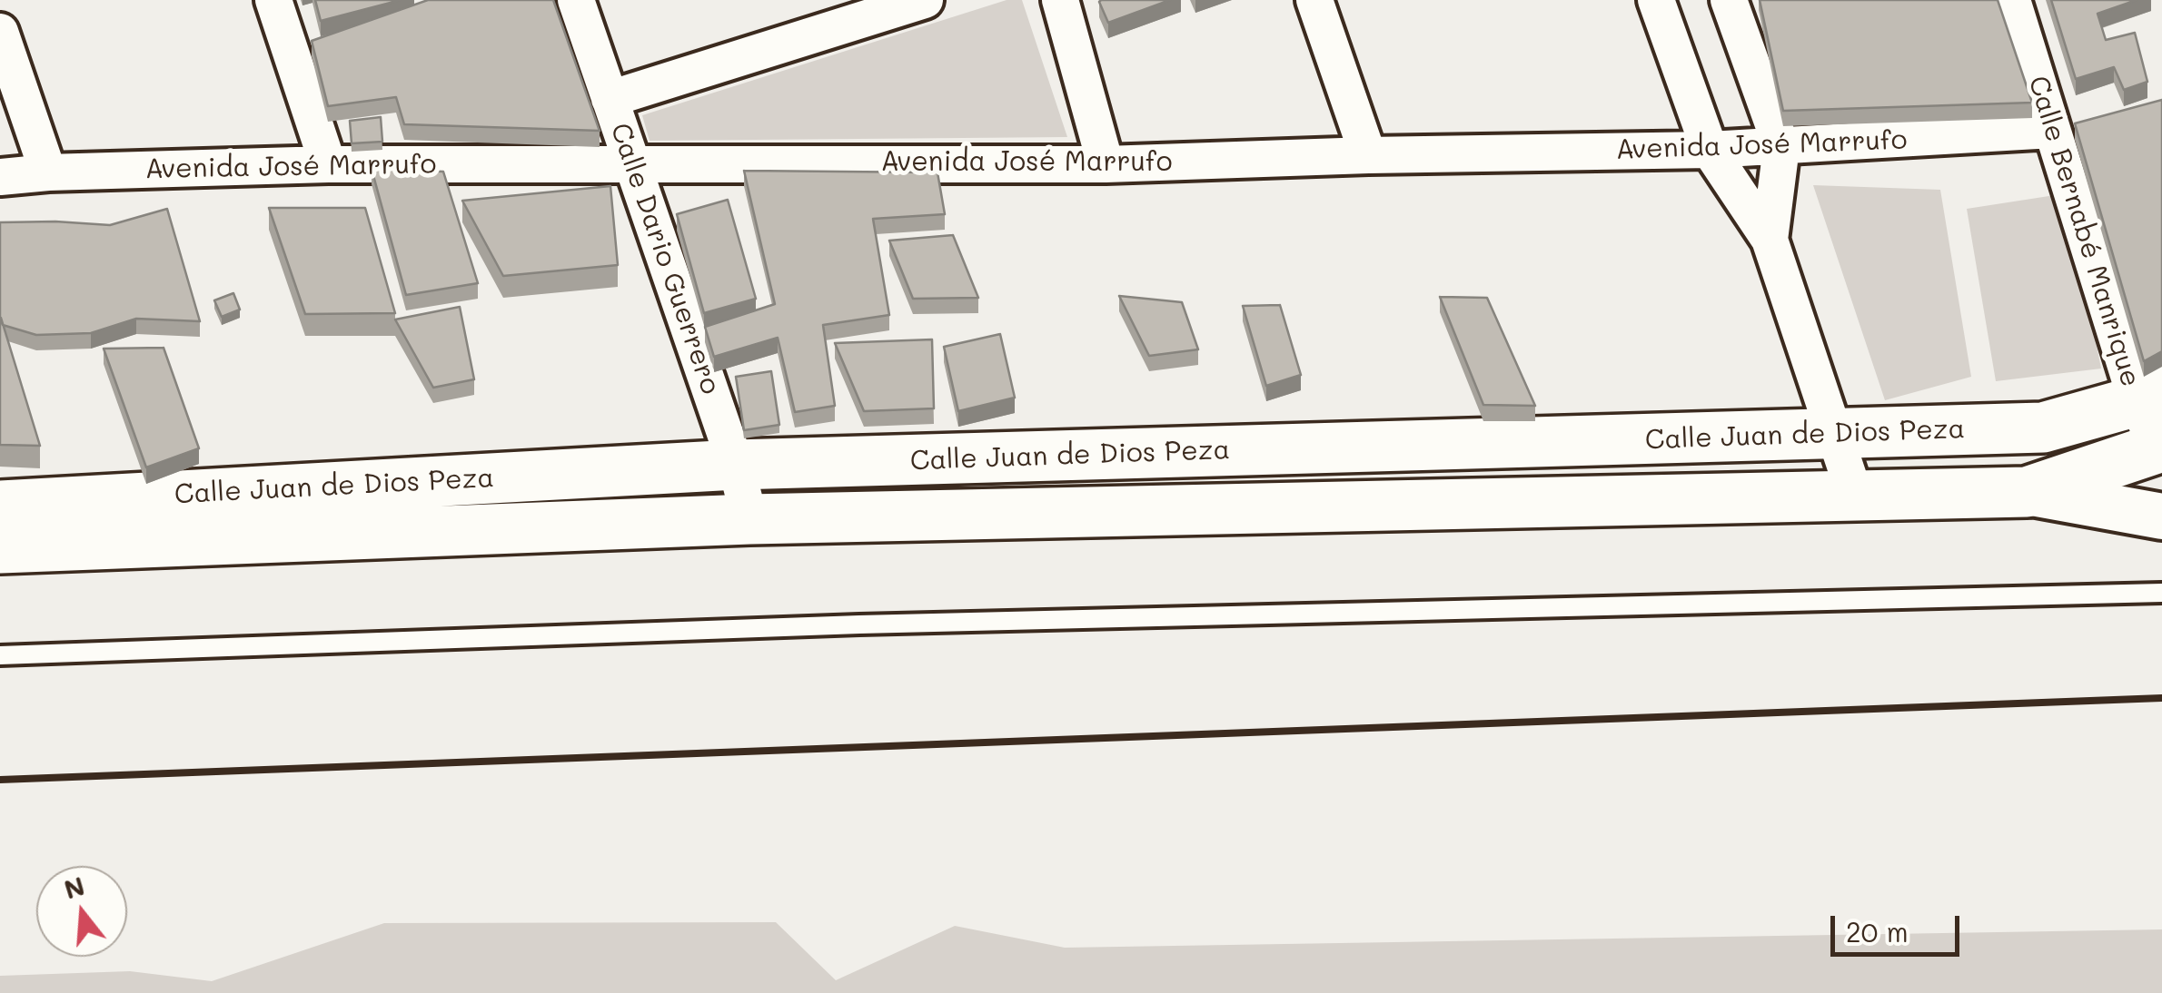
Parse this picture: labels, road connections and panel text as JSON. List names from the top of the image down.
{
  "streets": {
    "main road": ["Calle Juan de Dios Peza"],
    "street": ["Avenida José Marrufo", "Calle Bernabé Manrique", "Calle Dario Guerrero"]
  },
  "crossings": [
    ["Avenida José Marrufo", "Calle Bernabé Manrique"],
    ["Avenida José Marrufo", "Calle Dario Guerrero"],
    ["Calle Bernabé Manrique", "Calle Juan de Dios Peza"],
    ["Calle Dario Guerrero", "Calle Juan de Dios Peza"]
  ],
  "scale_bar": "20 m",
  "north": "top"
}
